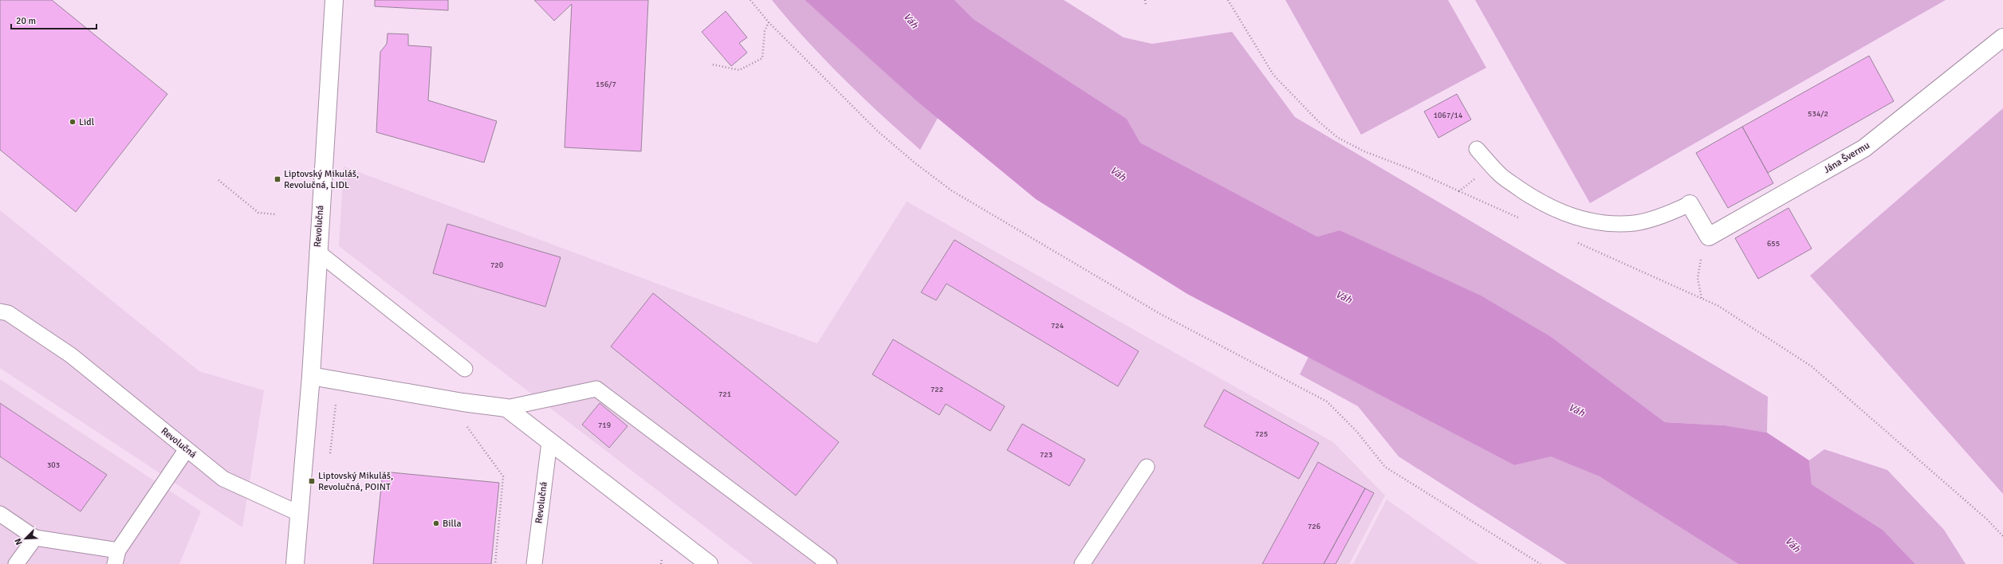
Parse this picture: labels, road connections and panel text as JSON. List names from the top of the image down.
{
  "streets": {
    "street": ["Jána Švermu", "Revolučná"]
  },
  "water": ["Váh"],
  "places": {
    "other": ["Lidl", "Billa"],
    "transit": ["Liptovský Mikuláš, Revolučná, LIDL", "Liptovský Mikuláš, Revolučná, POINT"]
  },
  "house_numbers": [
    "156/7",
    "534/2",
    "1067/14",
    "655",
    "720",
    "724",
    "722",
    "721",
    "719",
    "725",
    "723",
    "303",
    "726"
  ],
  "scale_bar": "20 m",
  "north": "bottom left"
}
